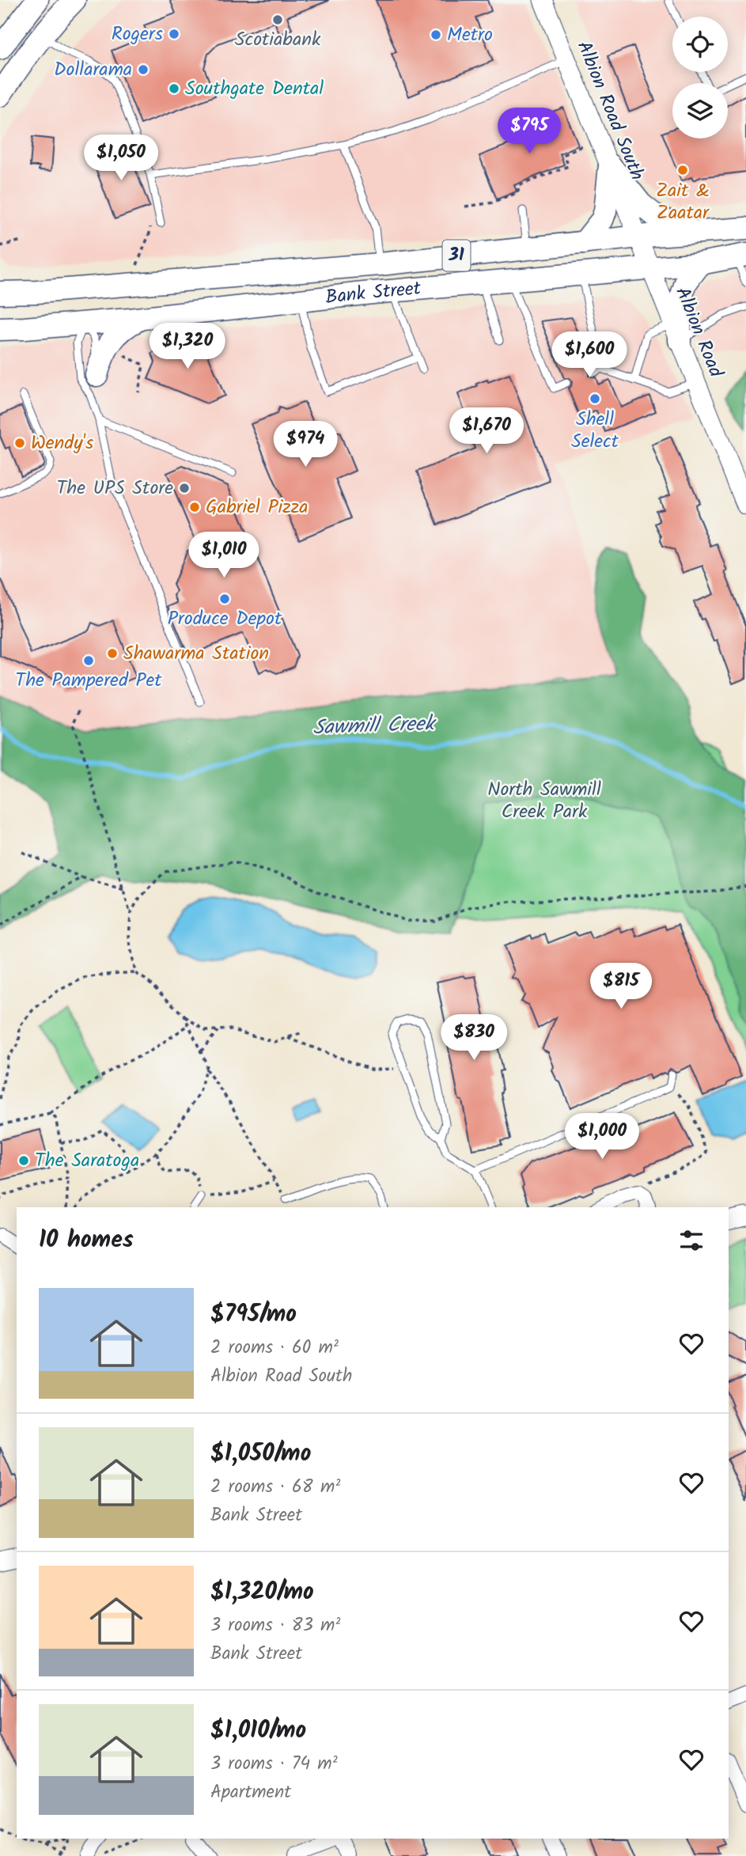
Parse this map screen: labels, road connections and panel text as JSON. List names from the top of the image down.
{
  "streets": {
    "main road": ["31", "Bank Street"],
    "street": ["Albion Road South", "Albion Road"]
  },
  "crossings": [
    ["Albion Road South", "Bank Street"],
    ["Albion Road South", "Albion Road"],
    ["Bank Street", "Albion Road"]
  ],
  "water": ["Sawmill Creek"],
  "parks": ["North Sawmill Creek Park"],
  "places": [
    "Scotiabank",
    "Rogers",
    "Metro",
    "Dollarama",
    "Southgate Dental",
    "Zait & Zaatar",
    "Shell Select",
    "Wendy's",
    "The UPS Store",
    "Gabriel Pizza",
    "Produce Depot",
    "Shawarma Station",
    "The Pampered Pet",
    "The Saratoga"
  ],
  "page": {
    "price": [
      "$795",
      "$1,050",
      "$1,320",
      "$1,600",
      "$1,670",
      "$974",
      "$1,010",
      "$815",
      "$830",
      "$1,000"
    ],
    "heading": "10 homes",
    "list": [
      {
        "name": "$795/mo",
        "note": "2 rooms · 60 m² · Albion Road South"
      },
      {
        "name": "$1,050/mo",
        "note": "2 rooms · 68 m² · Bank Street"
      },
      {
        "name": "$1,320/mo",
        "note": "3 rooms · 83 m² · Bank Street"
      },
      {
        "name": "$1,010/mo",
        "note": "3 rooms · 74 m² · Apartment"
      }
    ]
  }
}
